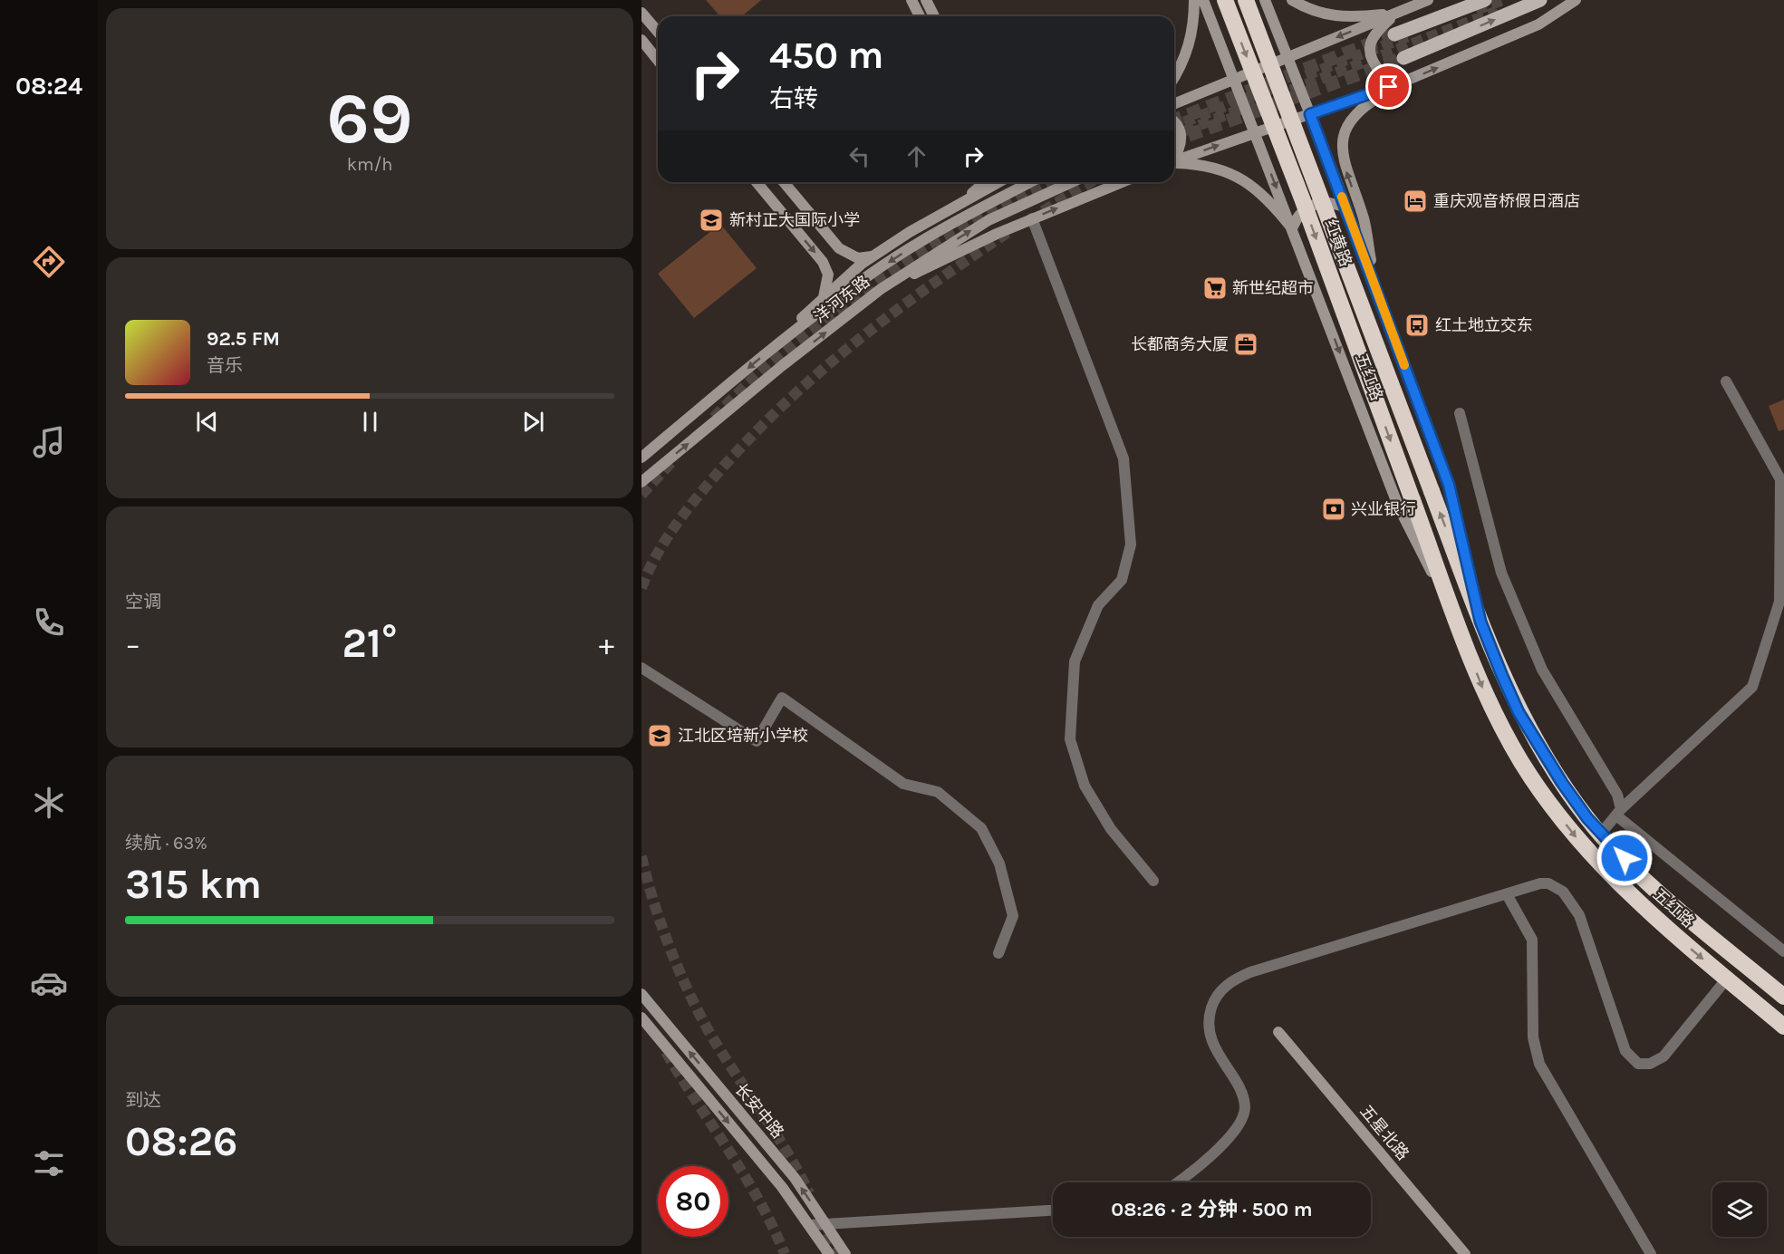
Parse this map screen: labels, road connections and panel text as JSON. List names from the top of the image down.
{
  "streets": {
    "highway": ["红黄路", "五红路"],
    "main road": ["洋河东路", "长安中路", "五星北路"]
  },
  "crossings": [
    ["红黄路", "五红路"]
  ],
  "places": {
    "hotel": ["重庆观音桥假日酒店"],
    "school or university": ["新村正大国际小学", "江北区培新小学校"],
    "supermarket": ["新世纪超市"],
    "bus stop": ["红土地立交东"],
    "office": ["长都商务大厦"],
    "bank": ["兴业银行"]
  },
  "page": {
    "tabs": "08:24",
    "tile": [
      ["69", "km/h"],
      "空调",
      ["续航 · 63%", "315 km"],
      ["到达", "08:26"]
    ],
    "turn": ["450 m", "右转"],
    "song": ["92.5 FM", "音乐"],
    "heat": ["−", "21°", "+"],
    "limit": "80",
    "trip": "08:26 · 2 分钟 · 500 m"
  }
}
